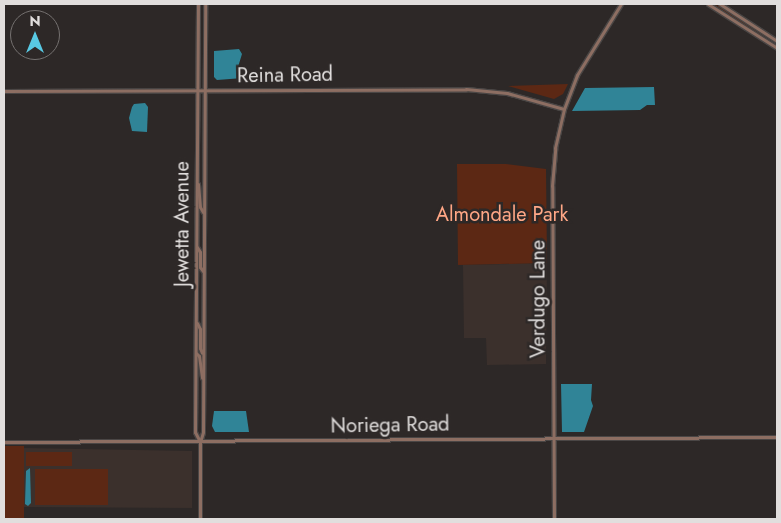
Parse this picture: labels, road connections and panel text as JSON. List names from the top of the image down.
{
  "streets": {
    "street": [
      "Reina Road",
      "Jewetta Avenue",
      "Verdugo Lane",
      "Noriega Road"
    ]
  },
  "crossings": [
    ["Reina Road", "Jewetta Avenue"],
    ["Reina Road", "Verdugo Lane"],
    ["Jewetta Avenue", "Noriega Road"],
    ["Verdugo Lane", "Noriega Road"]
  ],
  "parks": ["Almondale Park"],
  "north": "top"
}
